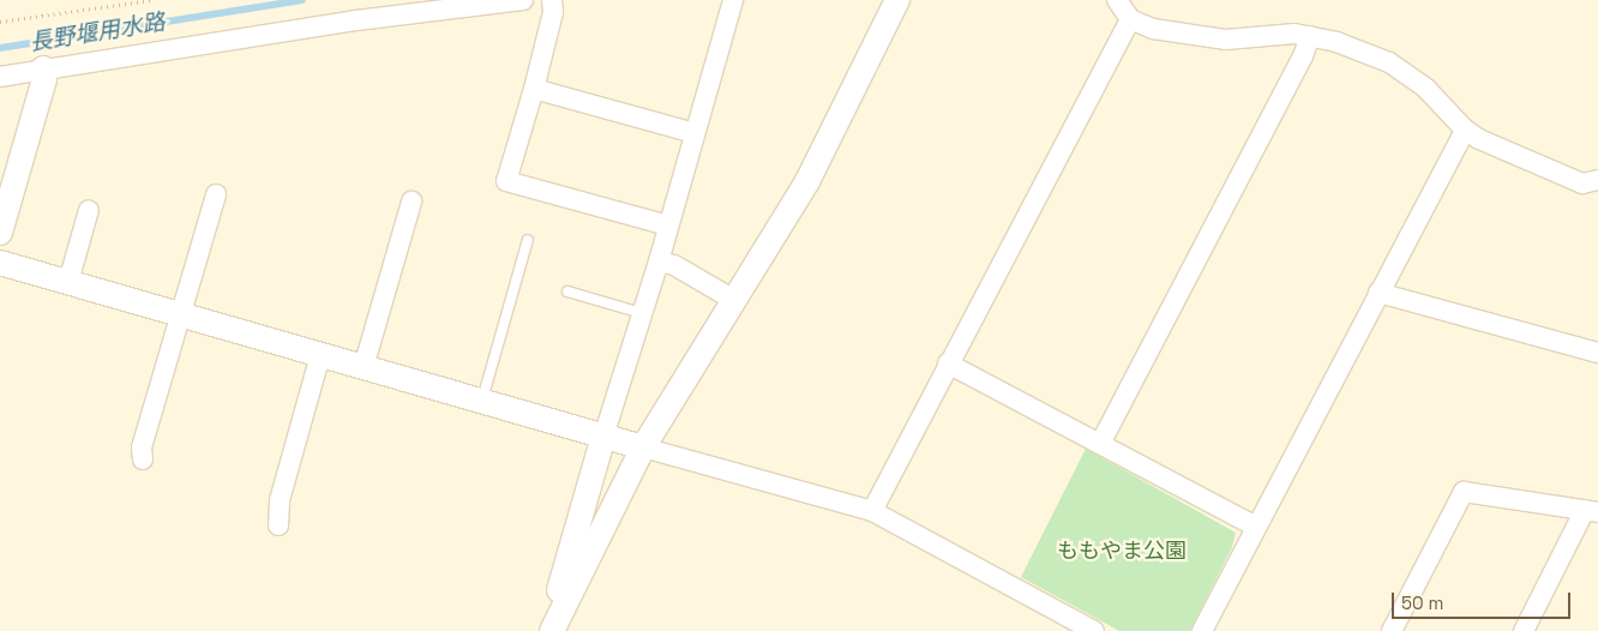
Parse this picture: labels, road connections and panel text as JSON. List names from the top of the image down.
{
  "water": ["長野堰用水路"],
  "parks": ["ももやま公園"],
  "scale_bar": "50 m"
}
